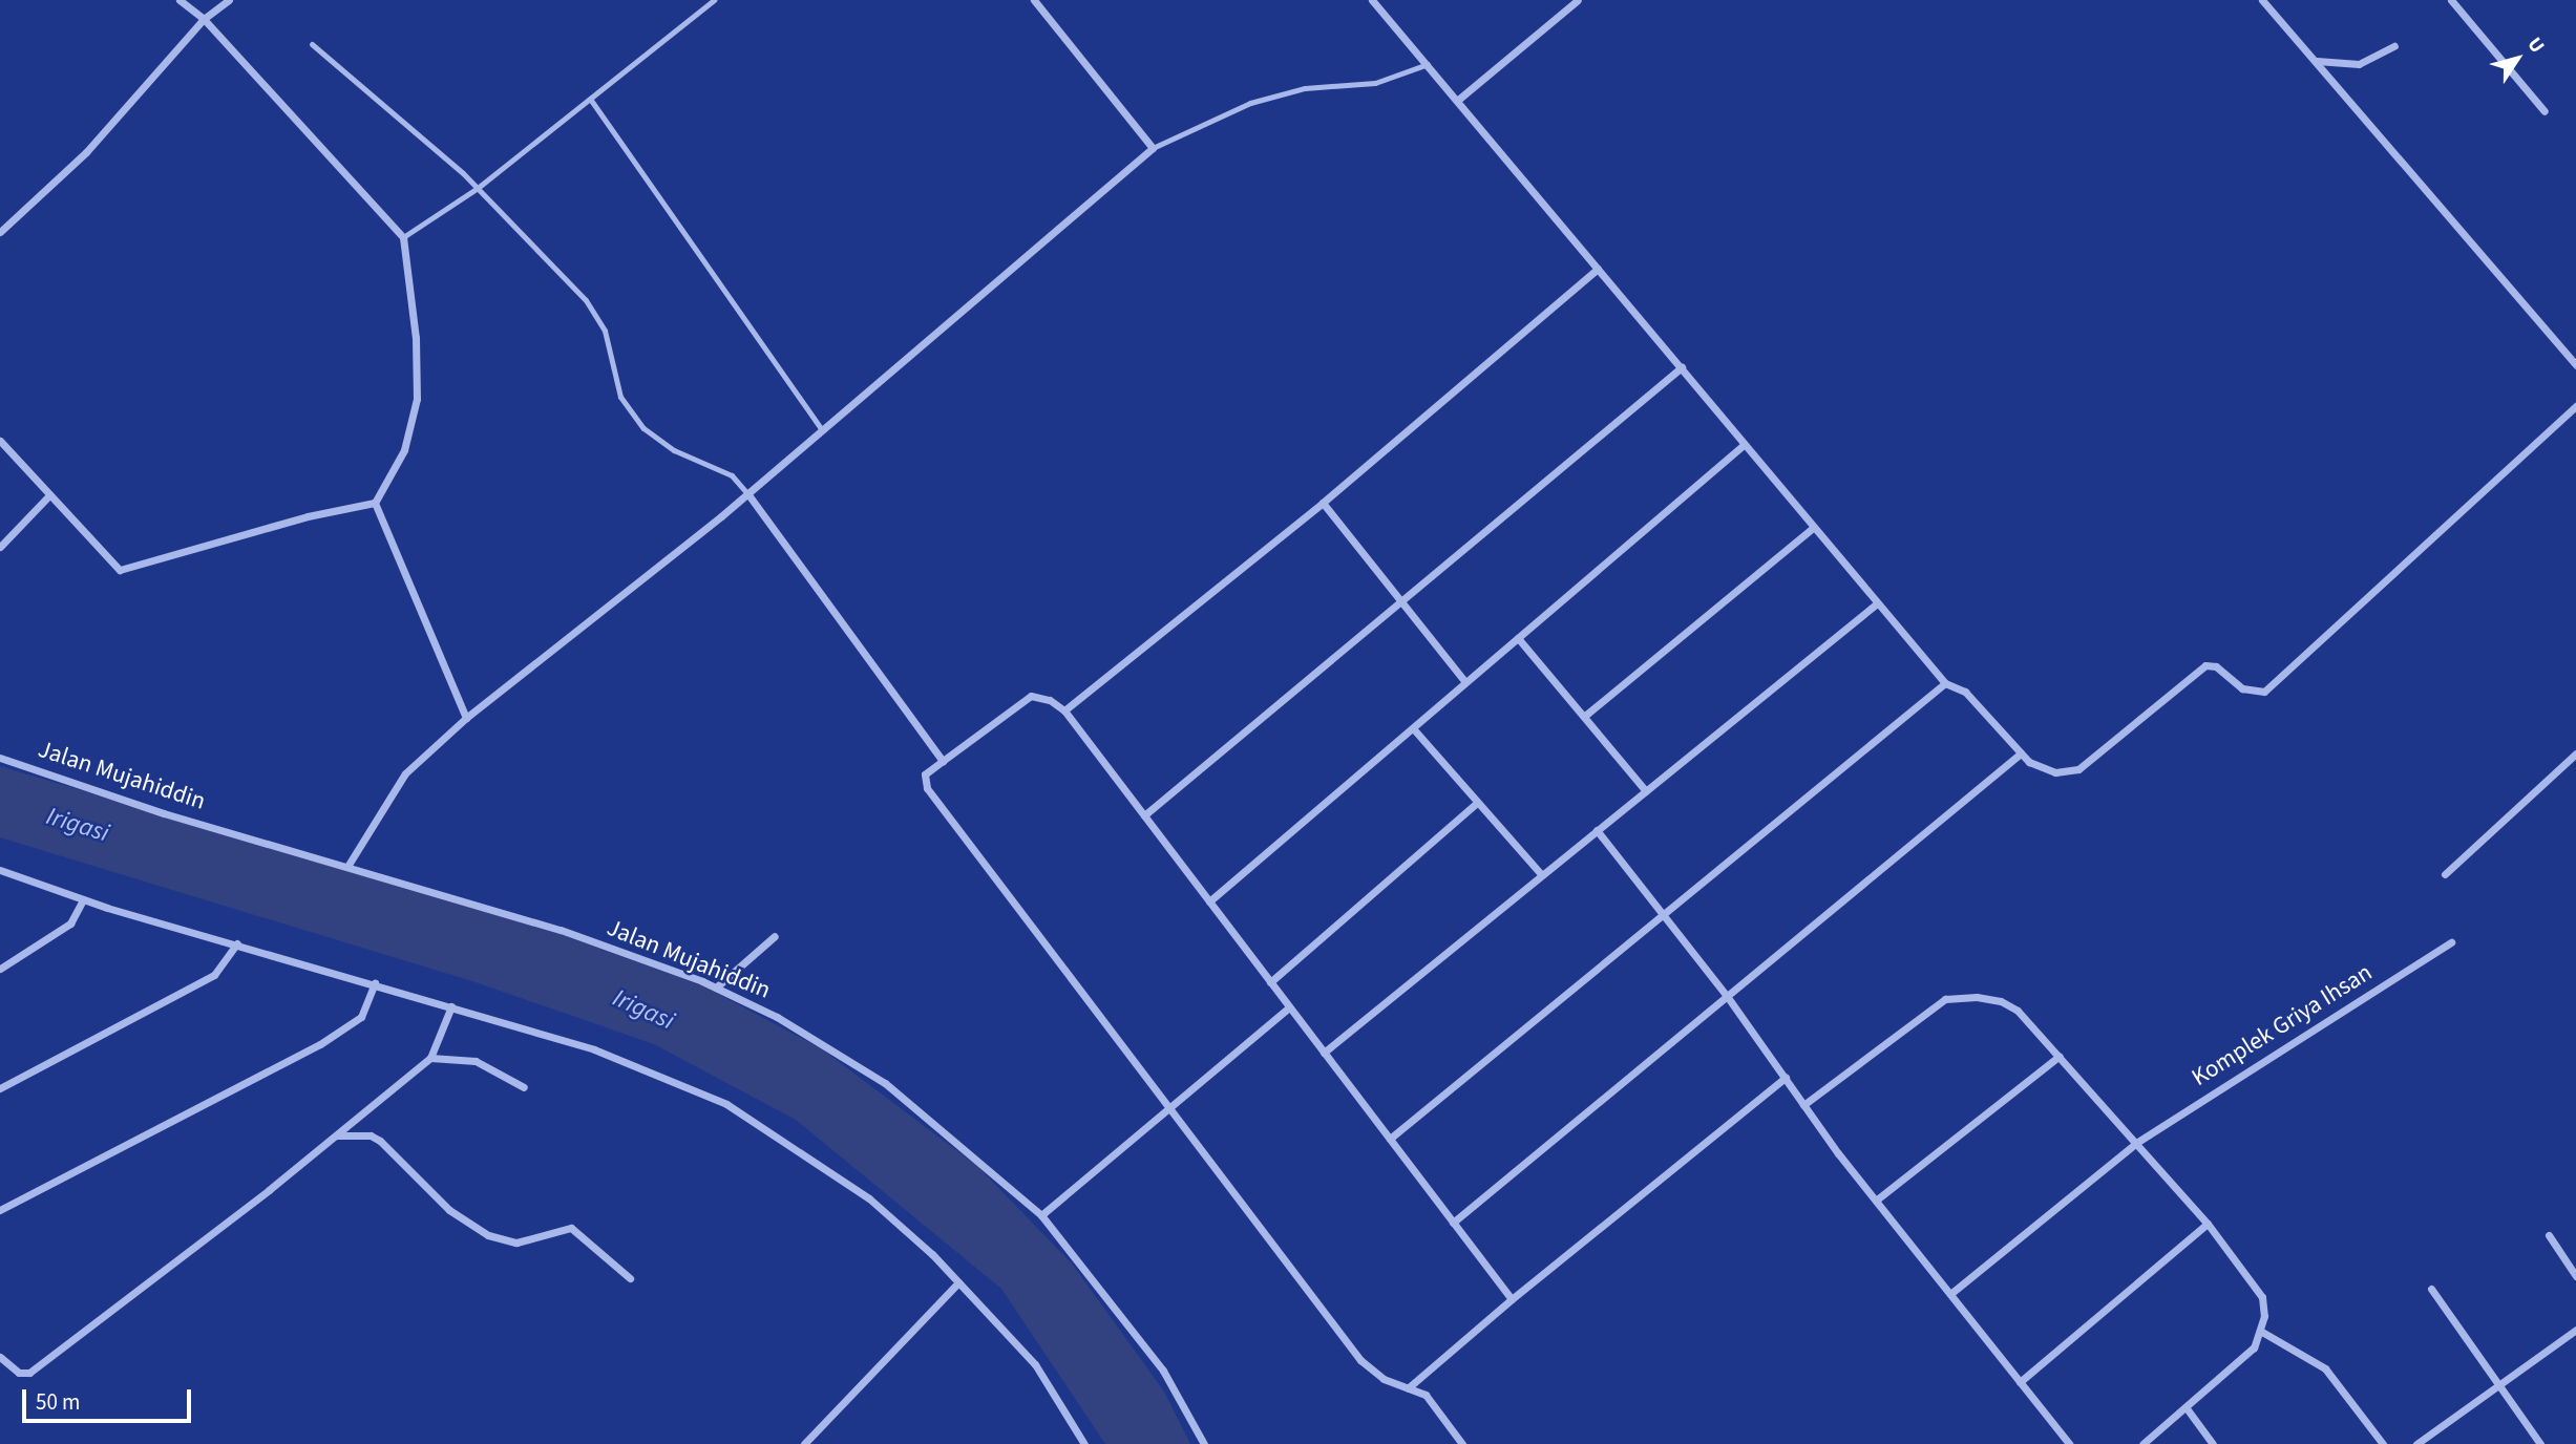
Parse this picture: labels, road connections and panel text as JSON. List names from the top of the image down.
{
  "streets": {
    "street": ["Jalan Mujahiddin", "Komplek Griya Ihsan"]
  },
  "water": ["Irigasi"],
  "scale_bar": "50 m",
  "north": "top right"
}
